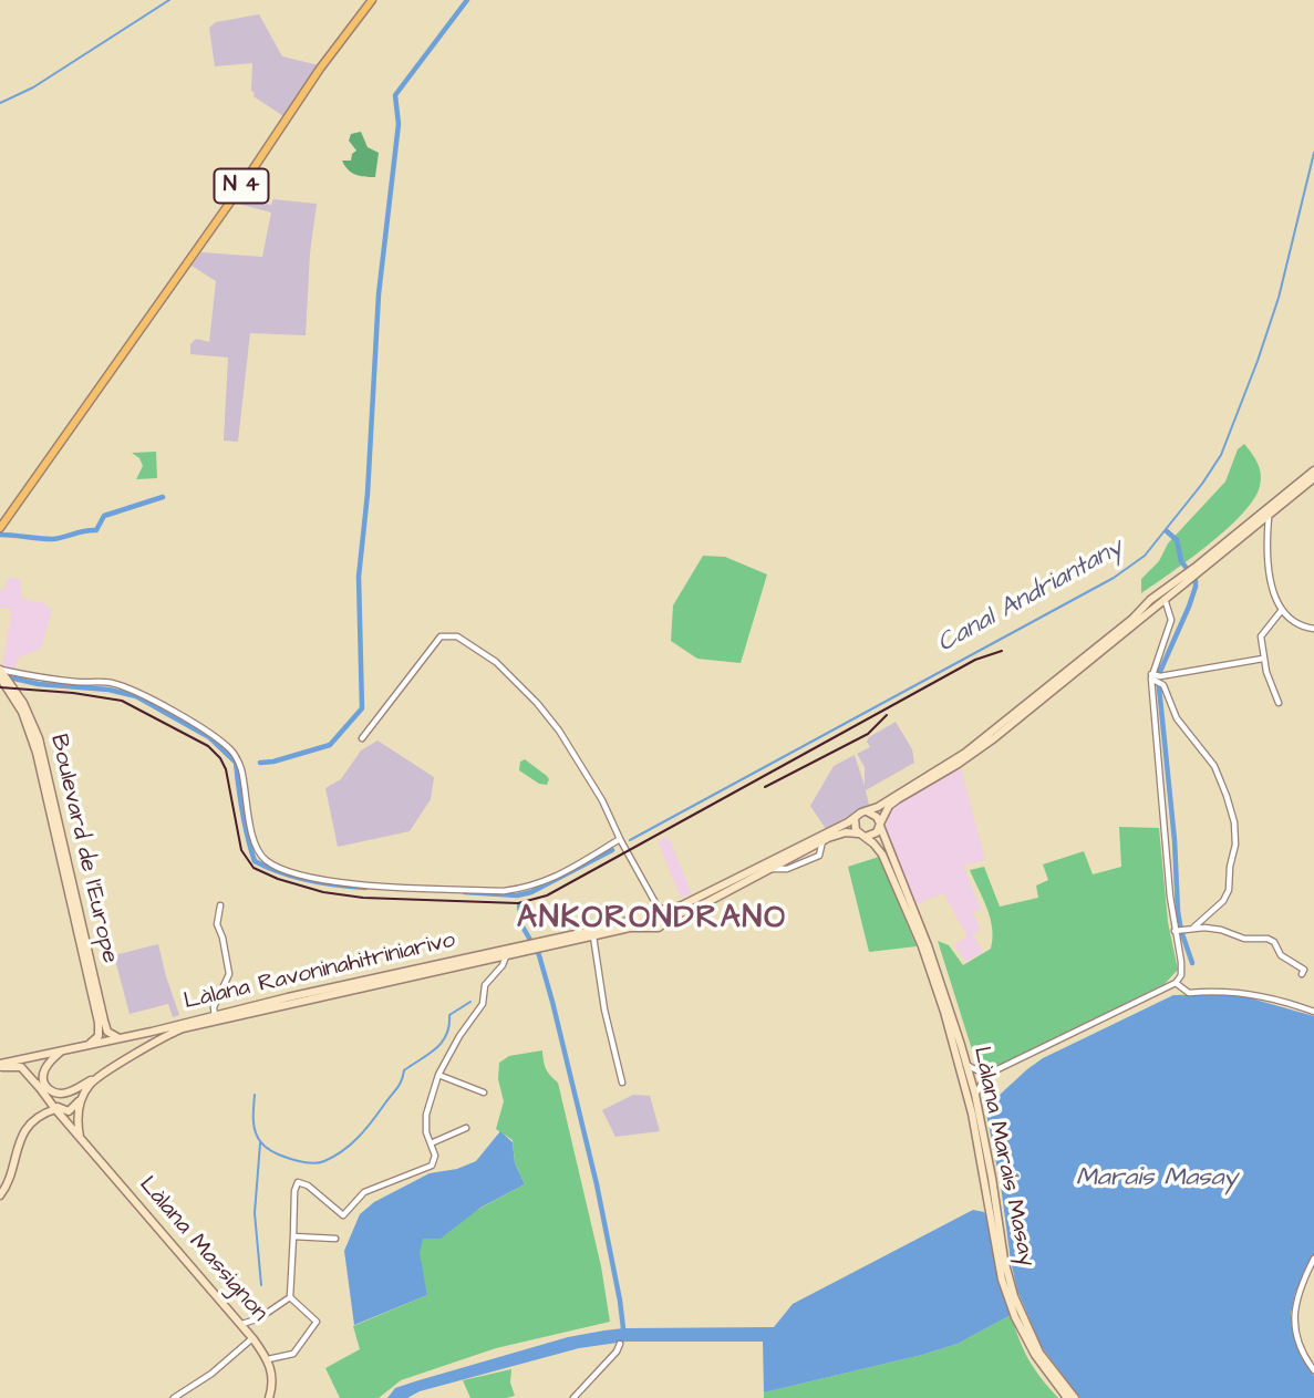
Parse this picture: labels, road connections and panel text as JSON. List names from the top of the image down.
{
  "streets": {
    "main road": [
      "N 4",
      "Boulevard de l'Europe",
      "Làlana Ravoninahitriniarivo",
      "Làlana Marais Masay",
      "Làlana Massignon"
    ]
  },
  "crossings": [
    ["Boulevard de l'Europe", "Làlana Ravoninahitriniarivo"],
    ["Làlana Ravoninahitriniarivo", "Làlana Marais Masay"],
    ["Làlana Ravoninahitriniarivo", "Làlana Massignon"]
  ],
  "districts": ["ANKORONDRANO"],
  "water": ["Canal Andriantany", "Marais Masay"]
}
